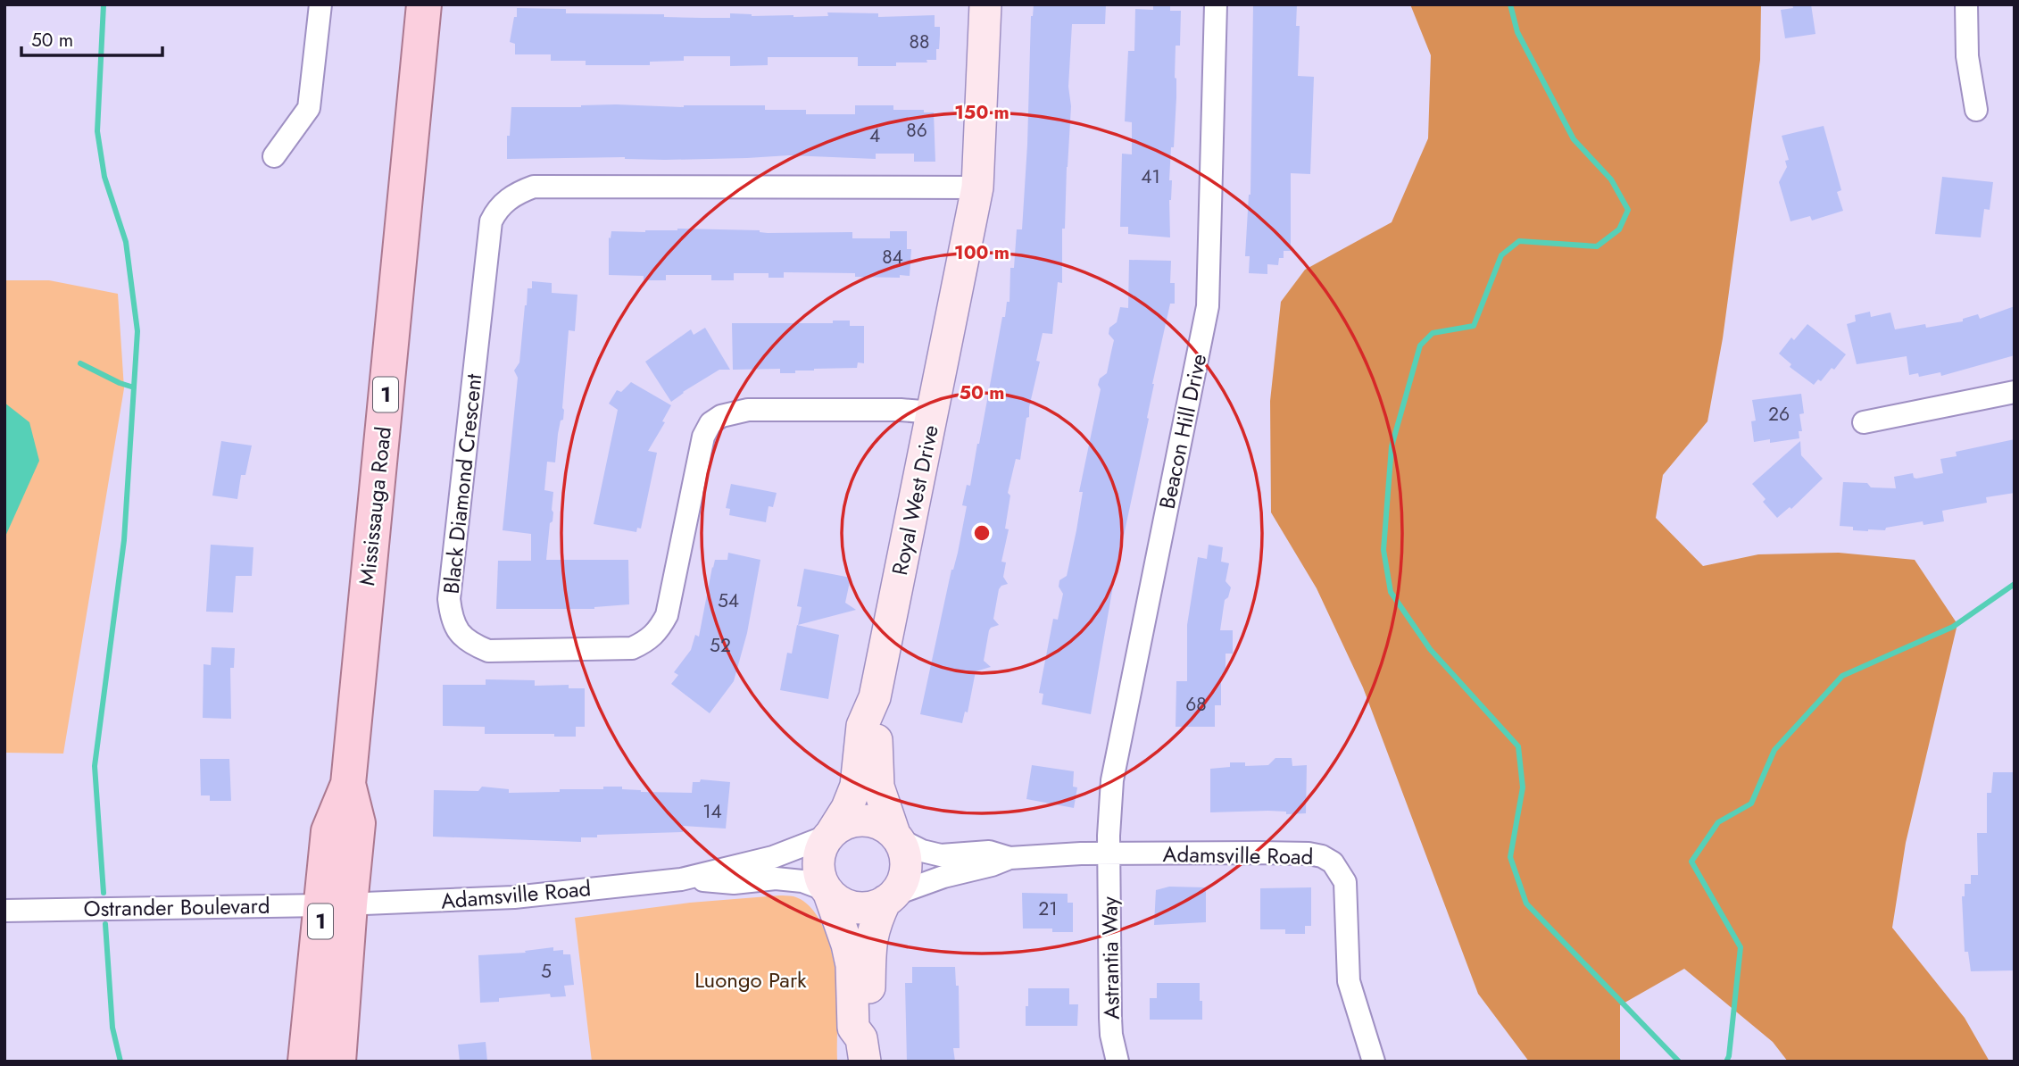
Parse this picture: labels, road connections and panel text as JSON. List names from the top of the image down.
{
  "streets": {
    "main road": ["1", "Mississauga Road"],
    "street": [
      "Beacon Hill Drive",
      "Black Diamond Crescent",
      "Royal West Drive",
      "Adamsville Road",
      "Ostrander Boulevard",
      "Astrantia Way"
    ]
  },
  "crossings": [
    ["Beacon Hill Drive", "Adamsville Road"],
    ["Beacon Hill Drive", "Astrantia Way"],
    ["Black Diamond Crescent", "Royal West Drive"],
    ["Royal West Drive", "Adamsville Road"],
    ["Mississauga Road", "Adamsville Road"],
    ["Mississauga Road", "Ostrander Boulevard"],
    ["Adamsville Road", "Ostrander Boulevard"],
    ["Adamsville Road", "Astrantia Way"]
  ],
  "parks": ["Luongo Park"],
  "house_numbers": [
    "88",
    "86",
    "4",
    "41",
    "84",
    "26",
    "54",
    "52",
    "68",
    "14",
    "21",
    "5"
  ],
  "scale_bar": "50 m",
  "rings": ["150 m", "100 m", "50 m"]
}
